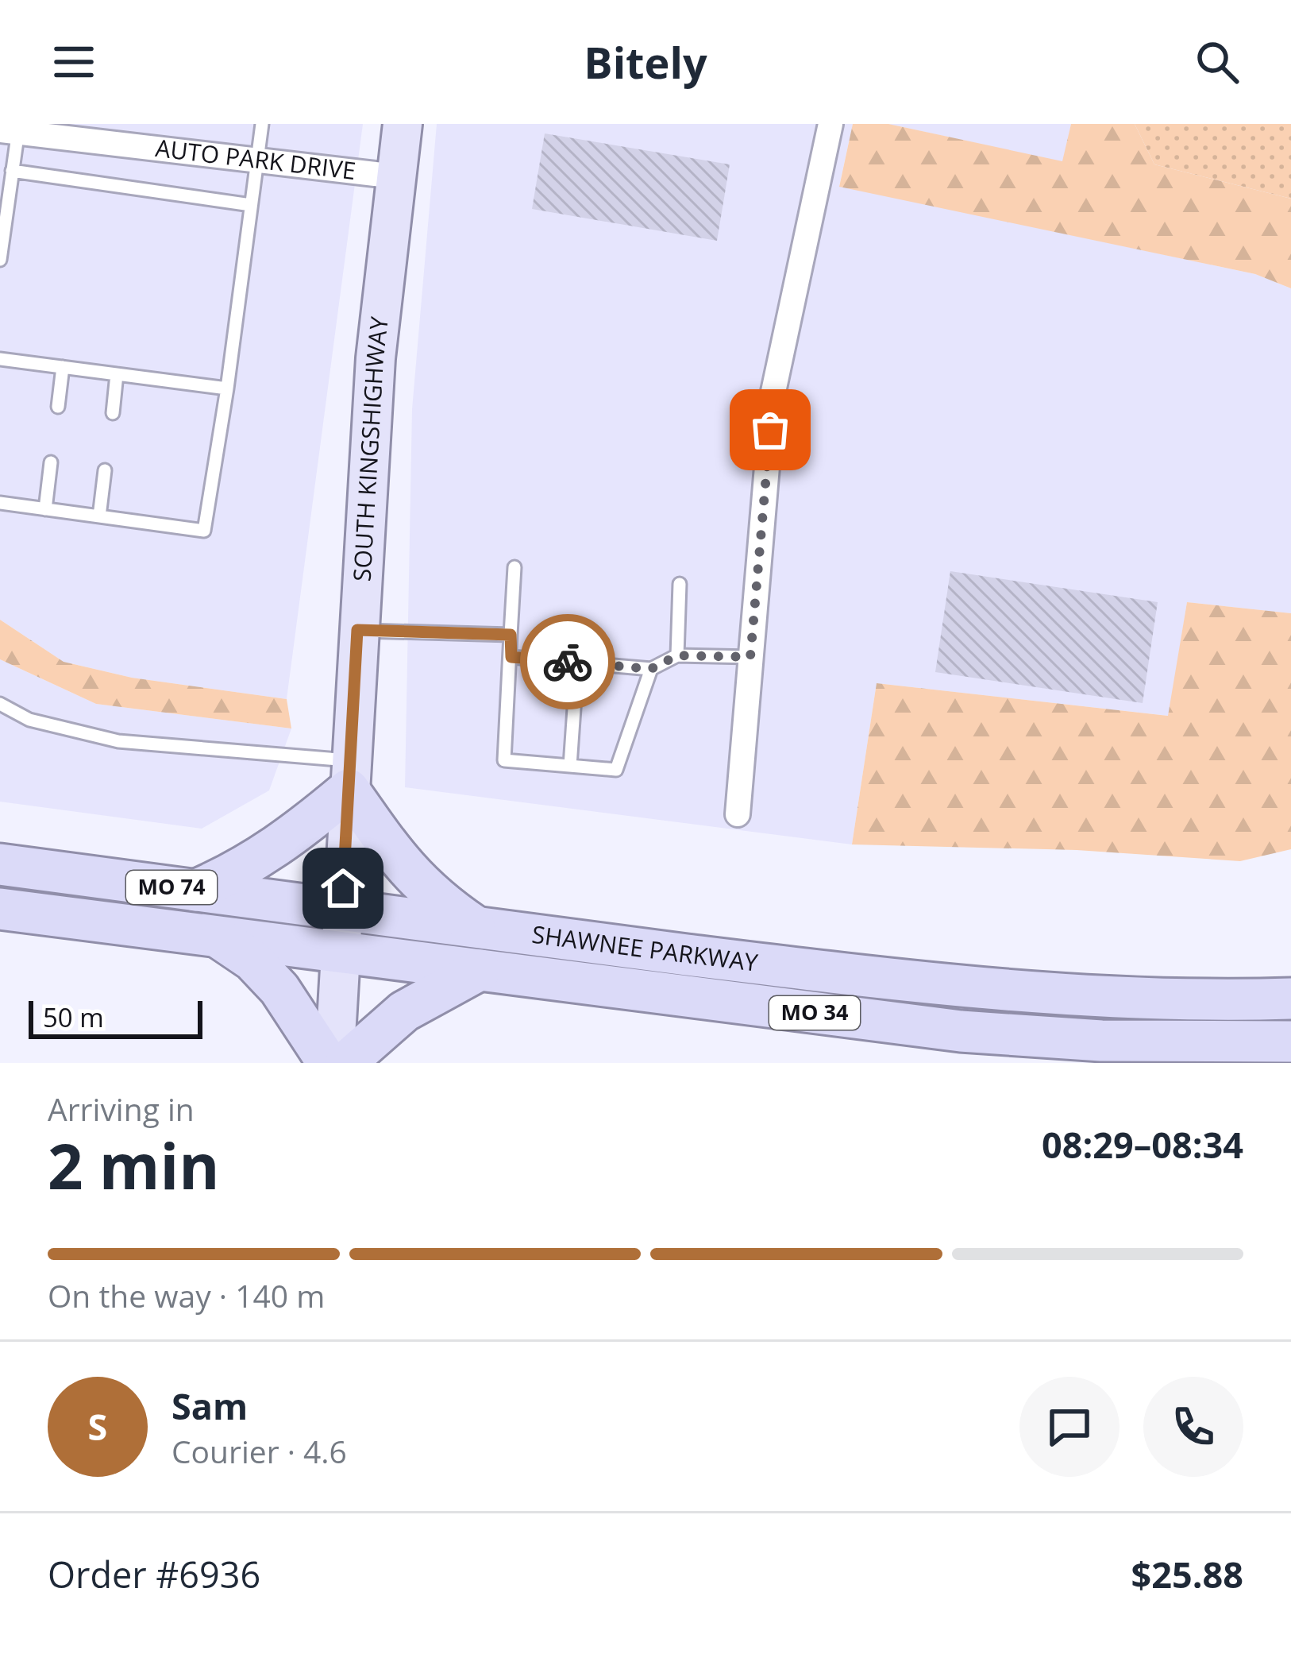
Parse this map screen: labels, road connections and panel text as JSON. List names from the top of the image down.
{
  "streets": {
    "highway": ["MO 74", "SHAWNEE PARKWAY", "MO 34"],
    "main road": ["SOUTH KINGSHIGHWAY"],
    "street": ["AUTO PARK DRIVE"]
  },
  "crossings": [
    ["AUTO PARK DRIVE", "SOUTH KINGSHIGHWAY"],
    ["SOUTH KINGSHIGHWAY", "SHAWNEE PARKWAY"],
    ["SOUTH KINGSHIGHWAY", "MO 34"],
    ["SHAWNEE PARKWAY", "MO 34"]
  ],
  "scale_bar": "50 m",
  "page": {
    "header": "Bitely",
    "scale": "50 m",
    "heading": ["2 min", "Arriving in", "08:29–08:34"],
    "panel": [
      "Sam",
      "Courier · 4.6",
      "Order #6936",
      "$25.88"
    ],
    "bar": "On the way · 140 m",
    "round": "S"
  }
}
